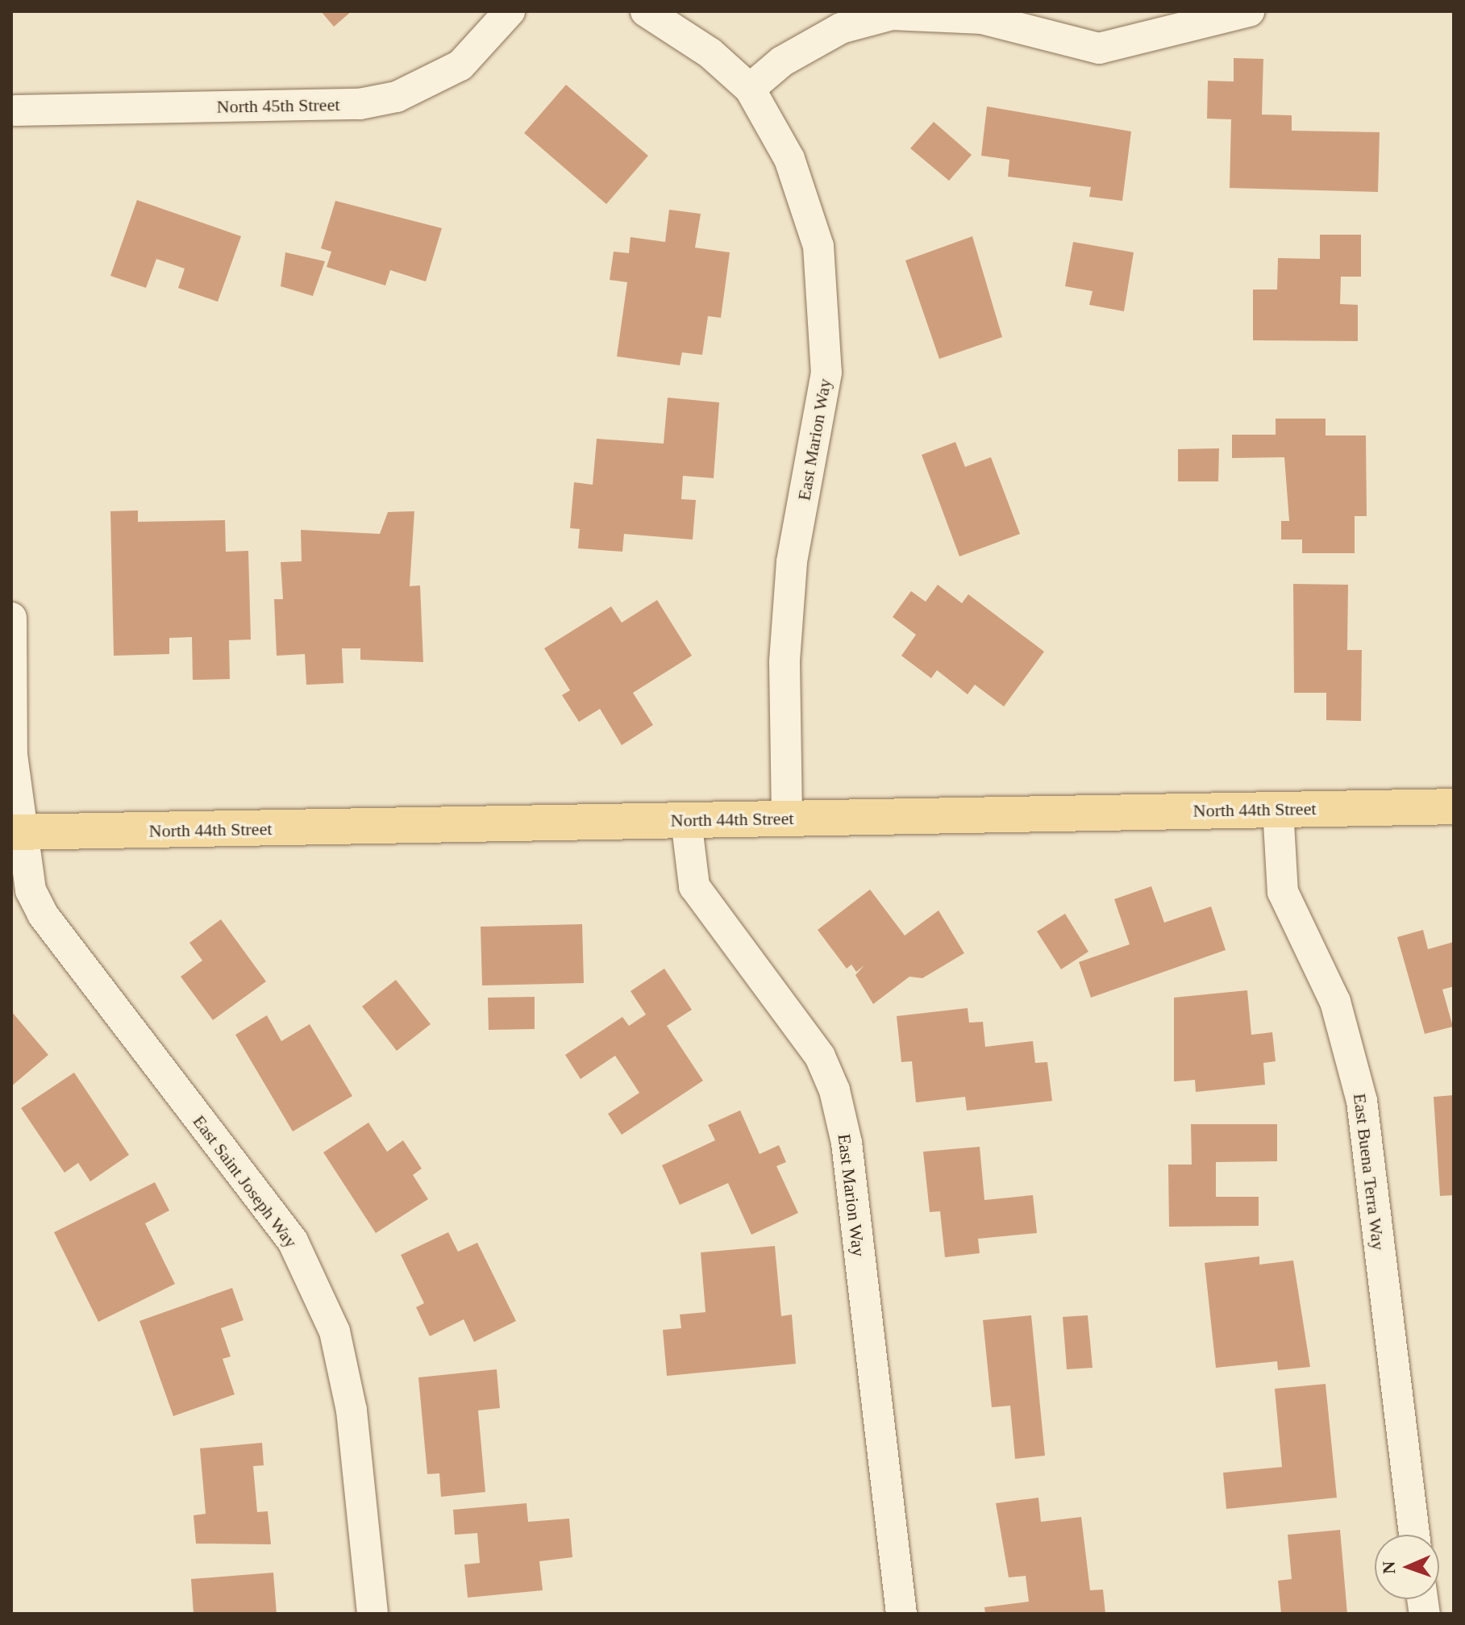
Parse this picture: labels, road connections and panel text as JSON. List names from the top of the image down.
{
  "streets": {
    "main road": ["North 44th Street"],
    "street": [
      "North 45th Street",
      "East Marion Way",
      "East Buena Terra Way",
      "East Saint Joseph Way"
    ]
  },
  "crossings": [
    ["East Marion Way", "North 44th Street"],
    ["North 44th Street", "East Buena Terra Way"],
    ["North 44th Street", "East Saint Joseph Way"]
  ],
  "north": "left"
}
